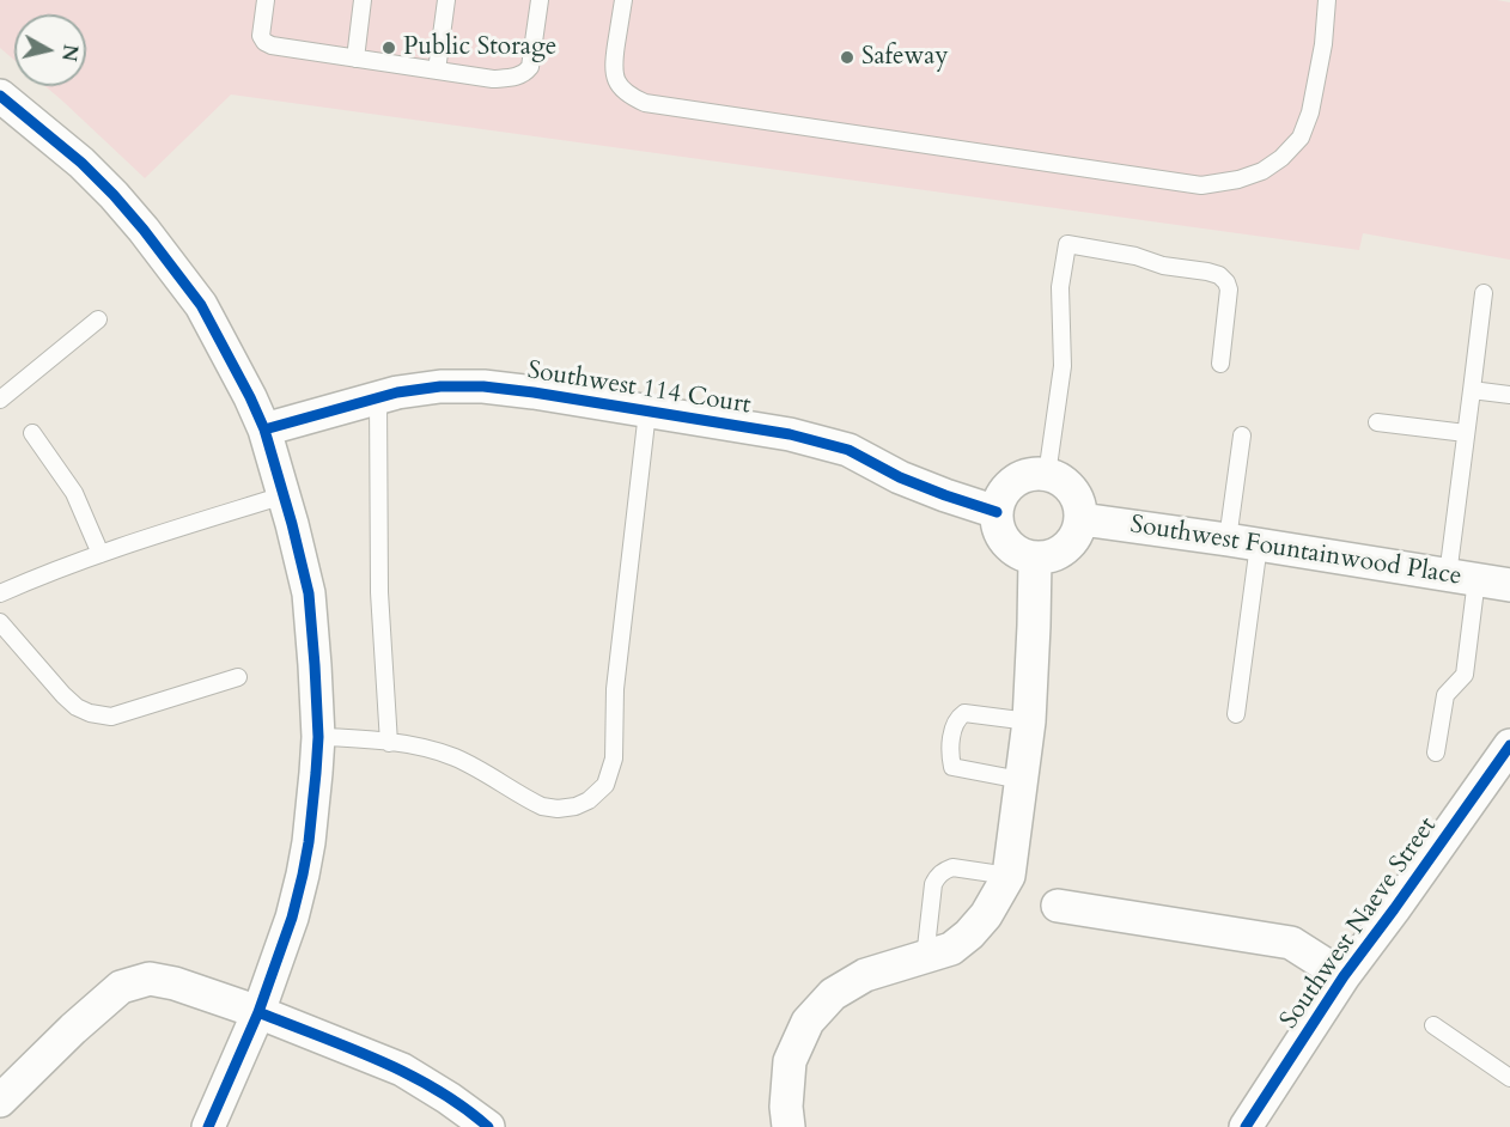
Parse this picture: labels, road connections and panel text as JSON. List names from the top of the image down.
{
  "streets": {
    "street": ["Southwest 114 Court", "Southwest Fountainwood Place", "Southwest Naeve Street"]
  },
  "crossings": [
    ["Southwest 114 Court", "Southwest Fountainwood Place"]
  ],
  "places": ["Public Storage", "Safeway"],
  "north": "right"
}
